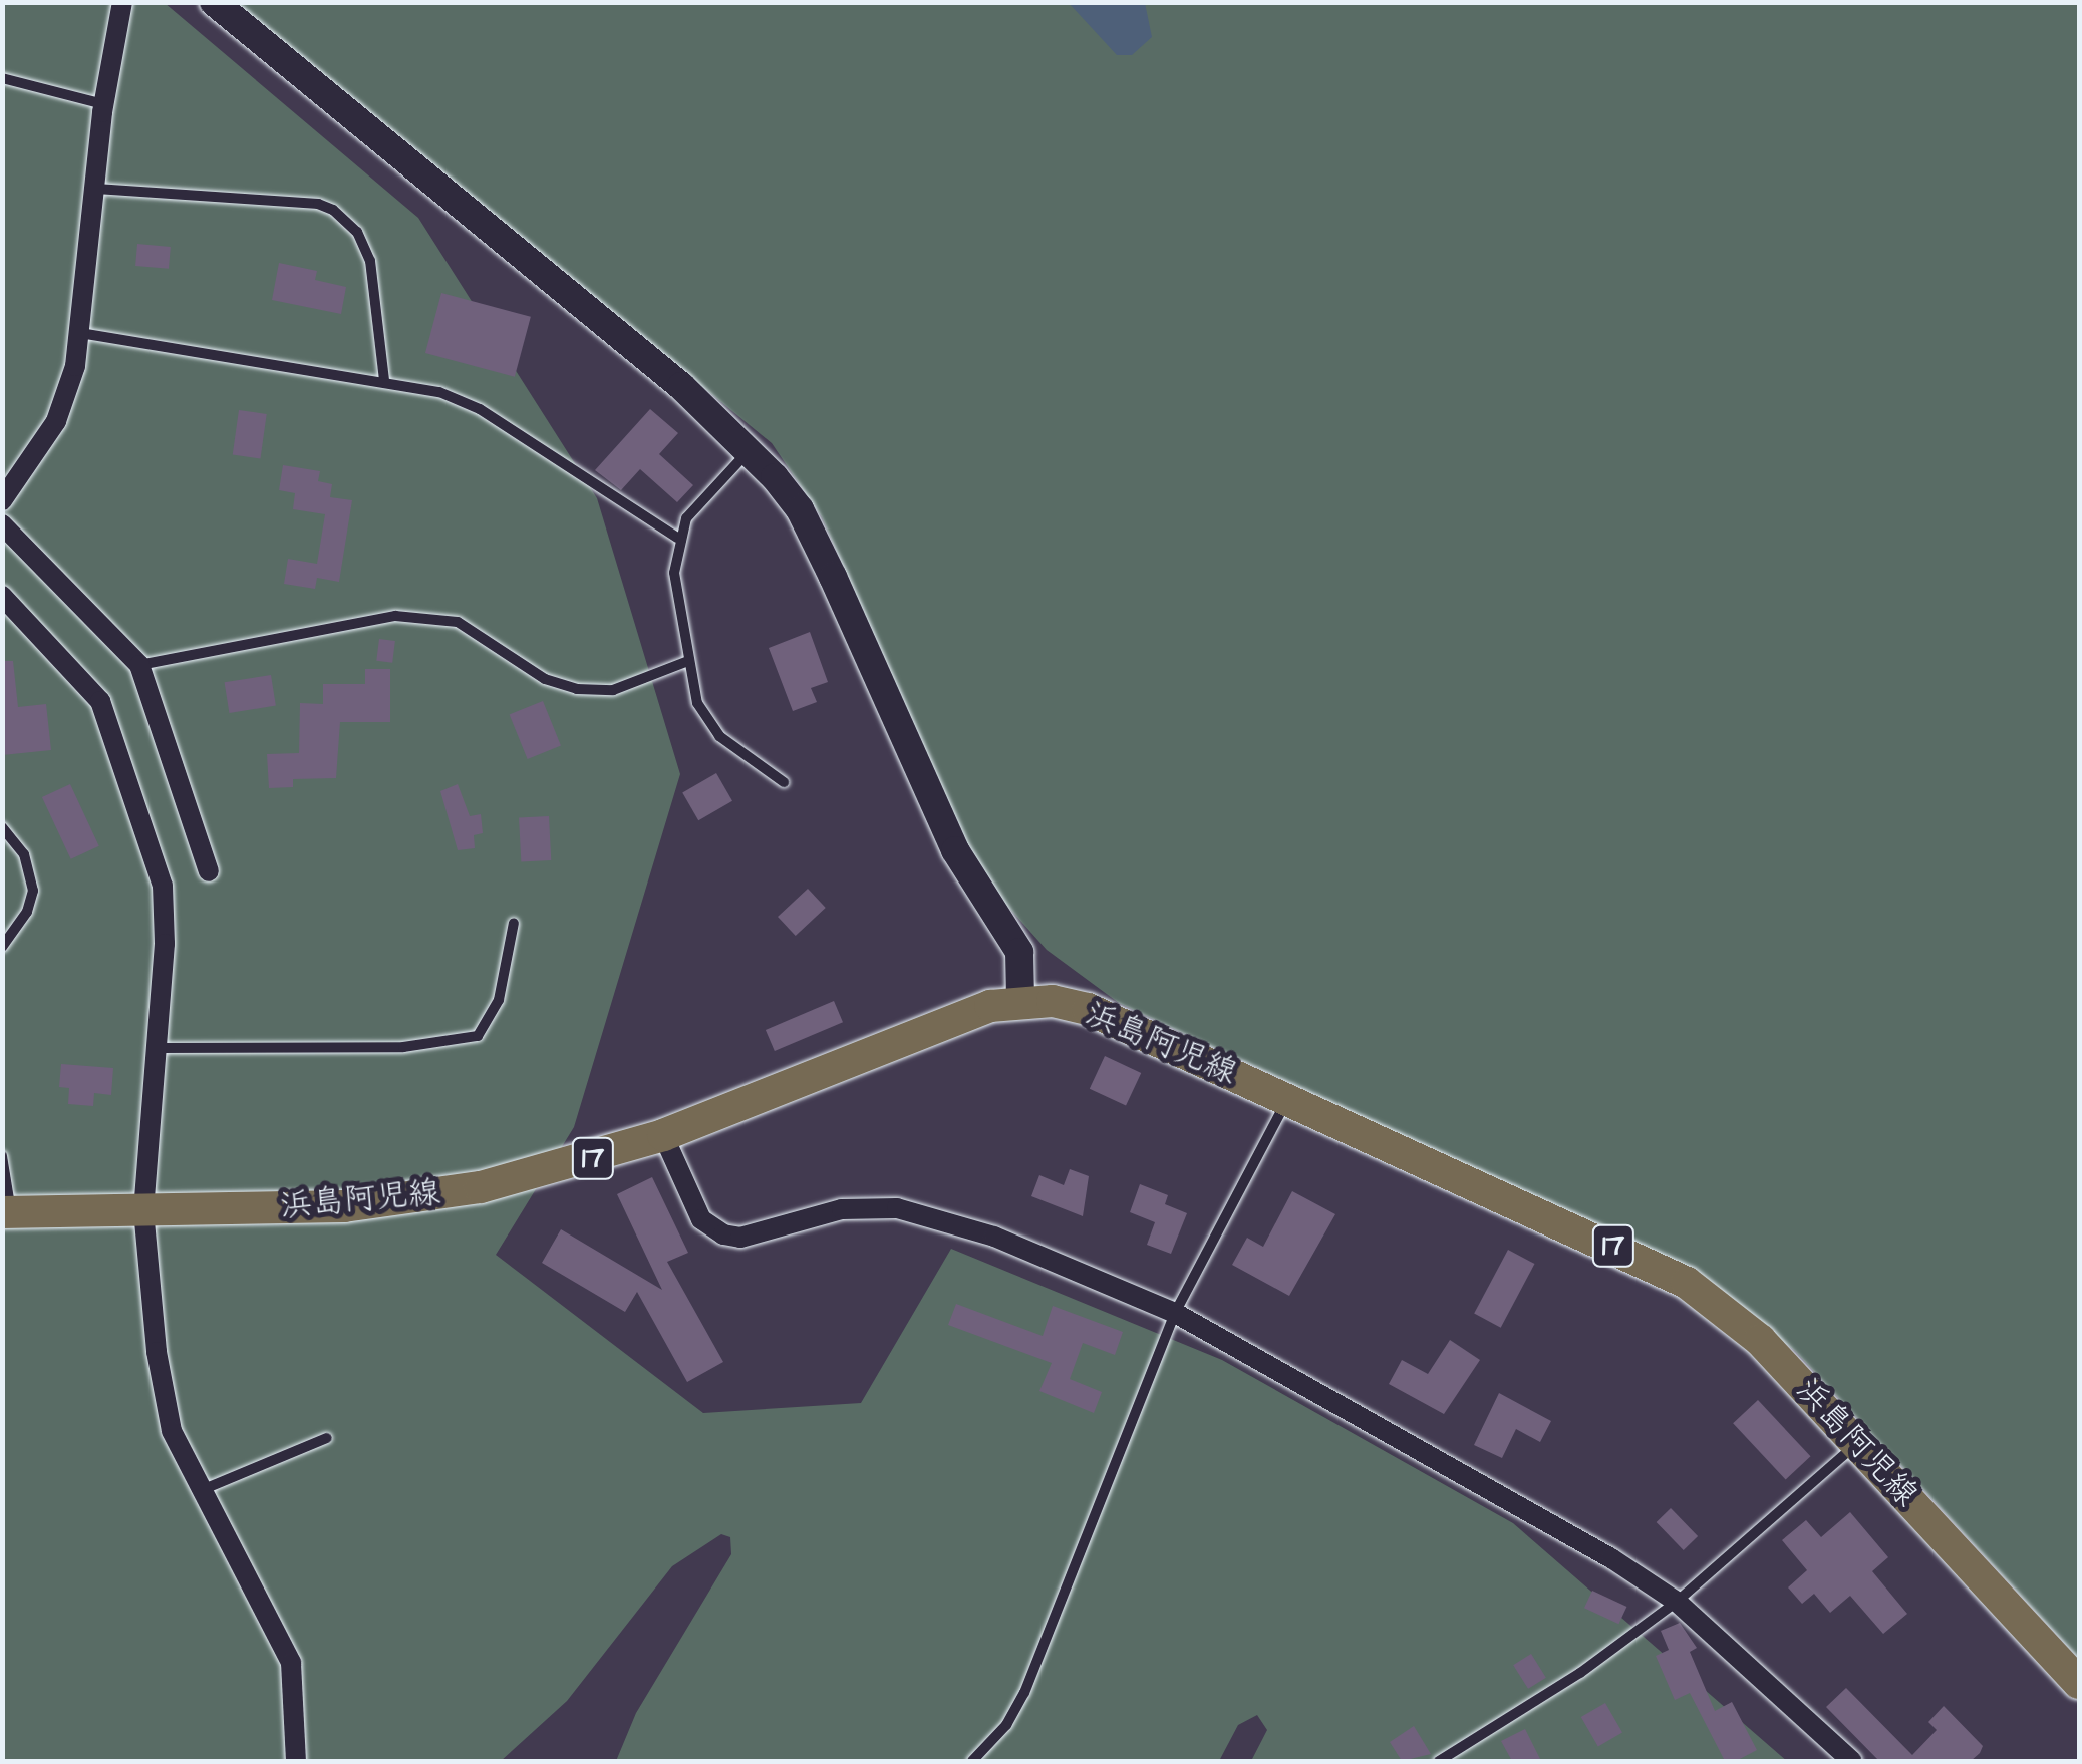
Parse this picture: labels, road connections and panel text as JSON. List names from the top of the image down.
{
  "streets": {
    "main road": ["浜島阿児線", "17"]
  }
}
